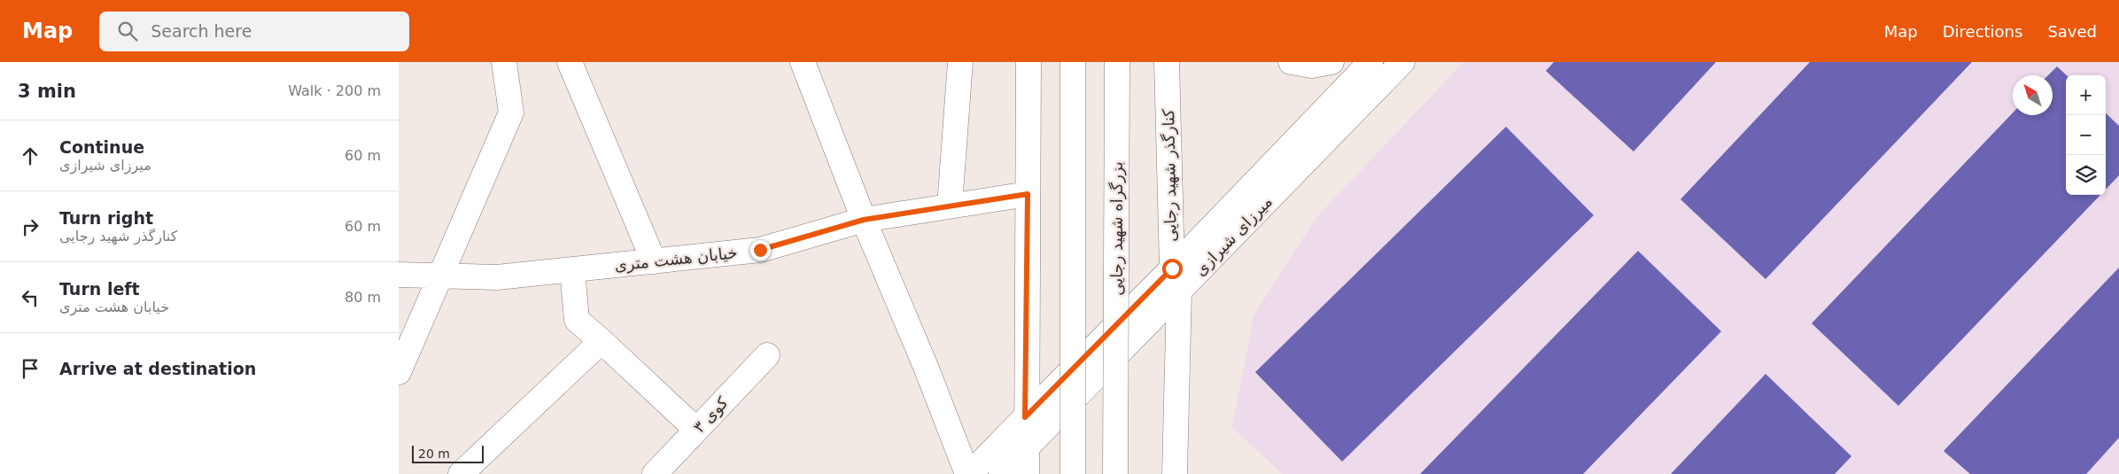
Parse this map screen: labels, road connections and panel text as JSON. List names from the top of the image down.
{
  "streets": {
    "main road": [
      "کنارگذر شهید رجایی",
      "بزرگراه شهید رجایی",
      "میرزای شیرازی",
      "خیابان هشت متری",
      "کوی ۳"
    ]
  },
  "crossings": [
    ["کنارگذر شهید رجایی", "میرزای شیرازی"]
  ],
  "scale_bar": "20 m",
  "north": "top left",
  "page": {
    "header": "Map",
    "search": "Search here",
    "nav": ["Map", "Directions", "Saved"],
    "heading": ["3 min", "Walk · 200 m"],
    "map_buttons": ["+", "−"],
    "list": [
      ["Continue", "میرزای شیرازی", "60 m"],
      ["Turn right", "کنارگذر شهید رجایی", "60 m"],
      ["Turn left", "خیابان هشت متری", "80 m"],
      "Arrive at destination"
    ],
    "scale": "20 m"
  }
}
